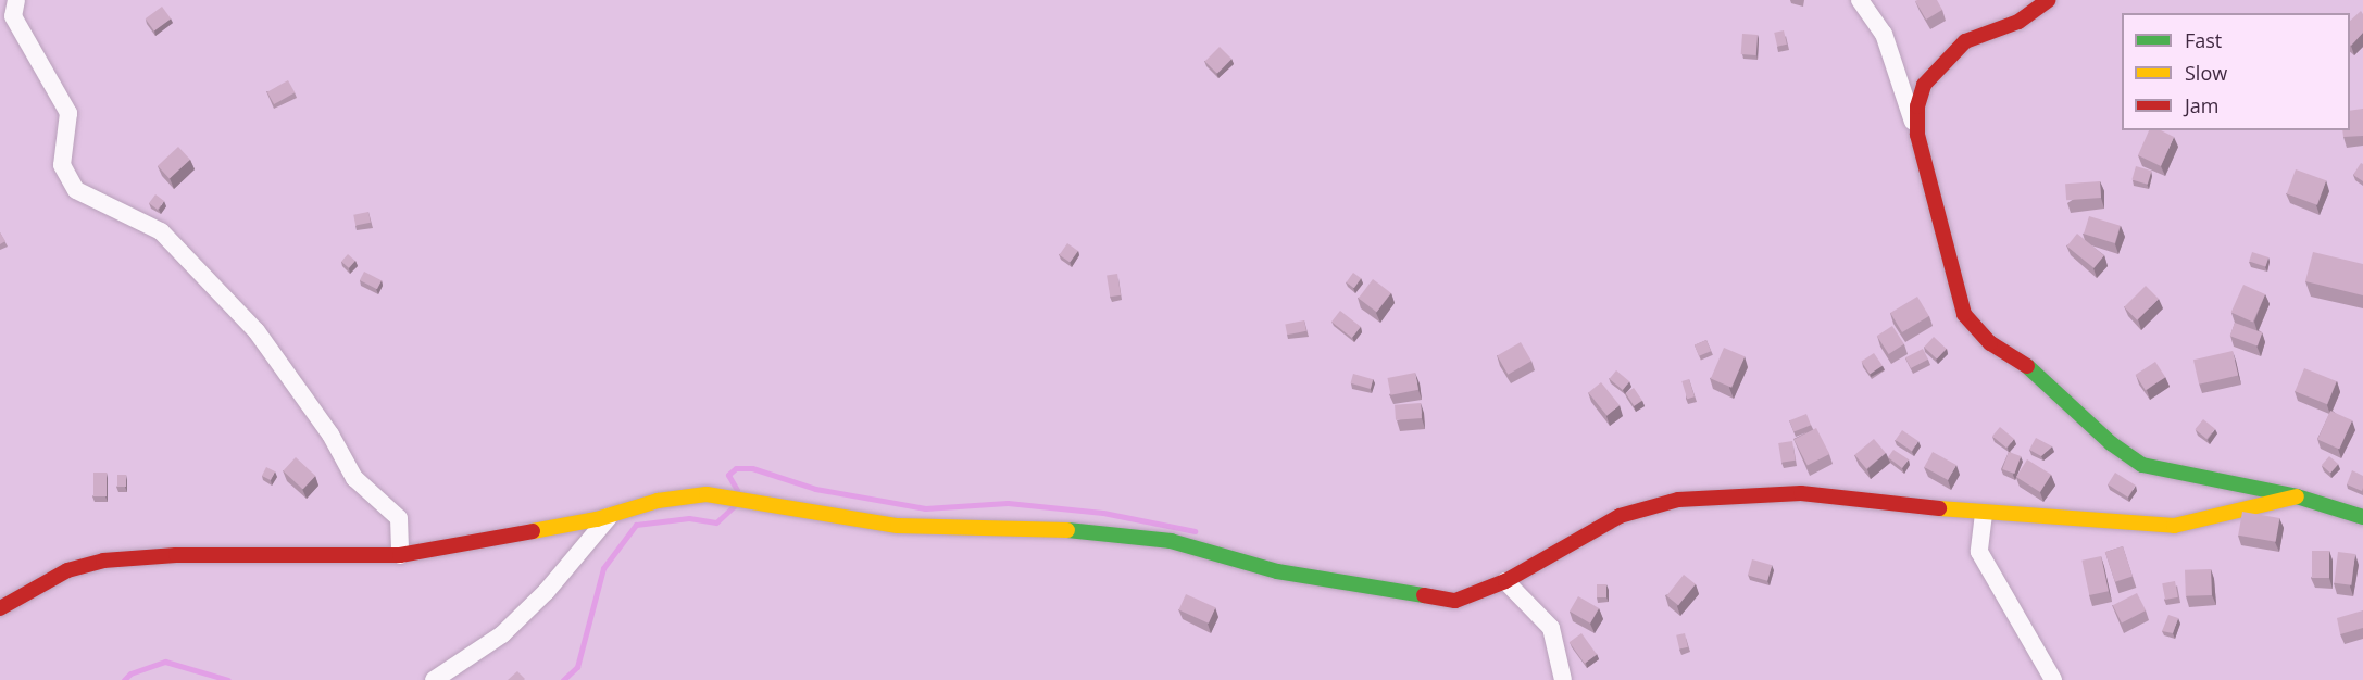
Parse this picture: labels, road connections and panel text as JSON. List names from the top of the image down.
{
  "legend": ["Fast", "Slow", "Jam"]
}
